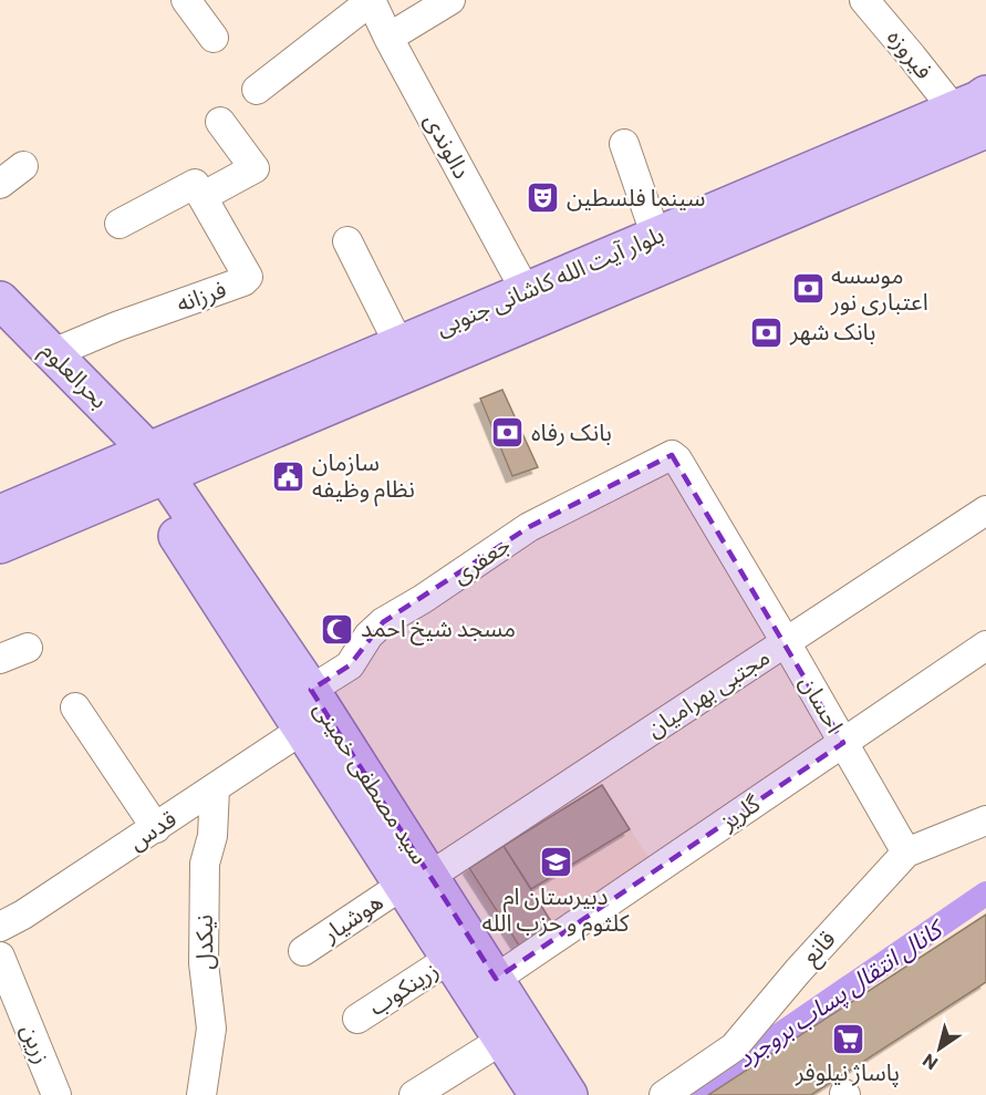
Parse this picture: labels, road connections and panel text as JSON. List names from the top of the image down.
{
  "streets": {
    "main road": ["بلوار آیت الله کاشانی جنوبی", "بحرالعلوم", "سید مصطفی خمینی"],
    "street": [
      "فیروزه",
      "دالوندی",
      "فرزانه",
      "جعفری",
      "مجتبی بهرامیان",
      "احسان",
      "گلریز",
      "قدس",
      "هوشیار",
      "نیکدل",
      "قانع",
      "زرینکوب",
      "زرین"
    ]
  },
  "crossings": [
    ["فیروزه", "بلوار آیت الله کاشانی جنوبی"],
    ["دالوندی", "بلوار آیت الله کاشانی جنوبی"],
    ["بلوار آیت الله کاشانی جنوبی", "بحرالعلوم"],
    ["بلوار آیت الله کاشانی جنوبی", "سید مصطفی خمینی"],
    ["فرزانه", "بحرالعلوم"],
    ["بحرالعلوم", "سید مصطفی خمینی"],
    ["جعفری", "احسان"],
    ["جعفری", "سید مصطفی خمینی"],
    ["مجتبی بهرامیان", "احسان"],
    ["مجتبی بهرامیان", "سید مصطفی خمینی"],
    ["مجتبی بهرامیان", "هوشیار"],
    ["احسان", "گلریز"],
    ["احسان", "قانع"],
    ["سید مصطفی خمینی", "گلریز"],
    ["سید مصطفی خمینی", "قدس"],
    ["سید مصطفی خمینی", "هوشیار"],
    ["سید مصطفی خمینی", "زرینکوب"],
    ["قدس", "نیکدل"]
  ],
  "water": ["کانال انتقال پساب بروجرد"],
  "places": {
    "theatre": ["سینما فلسطین"],
    "bank": ["موسسه اعتباری نور", "بانک شهر", "بانک رفاه"],
    "public building": ["سازمان نظام وظیفه"],
    "mosque": ["مسجد شیخ احمد"],
    "school or university": ["دبیرستان ام کلثوم و حزب الله"],
    "supermarket": ["پاساژ نیلوفر"]
  },
  "north": "bottom left"
}
